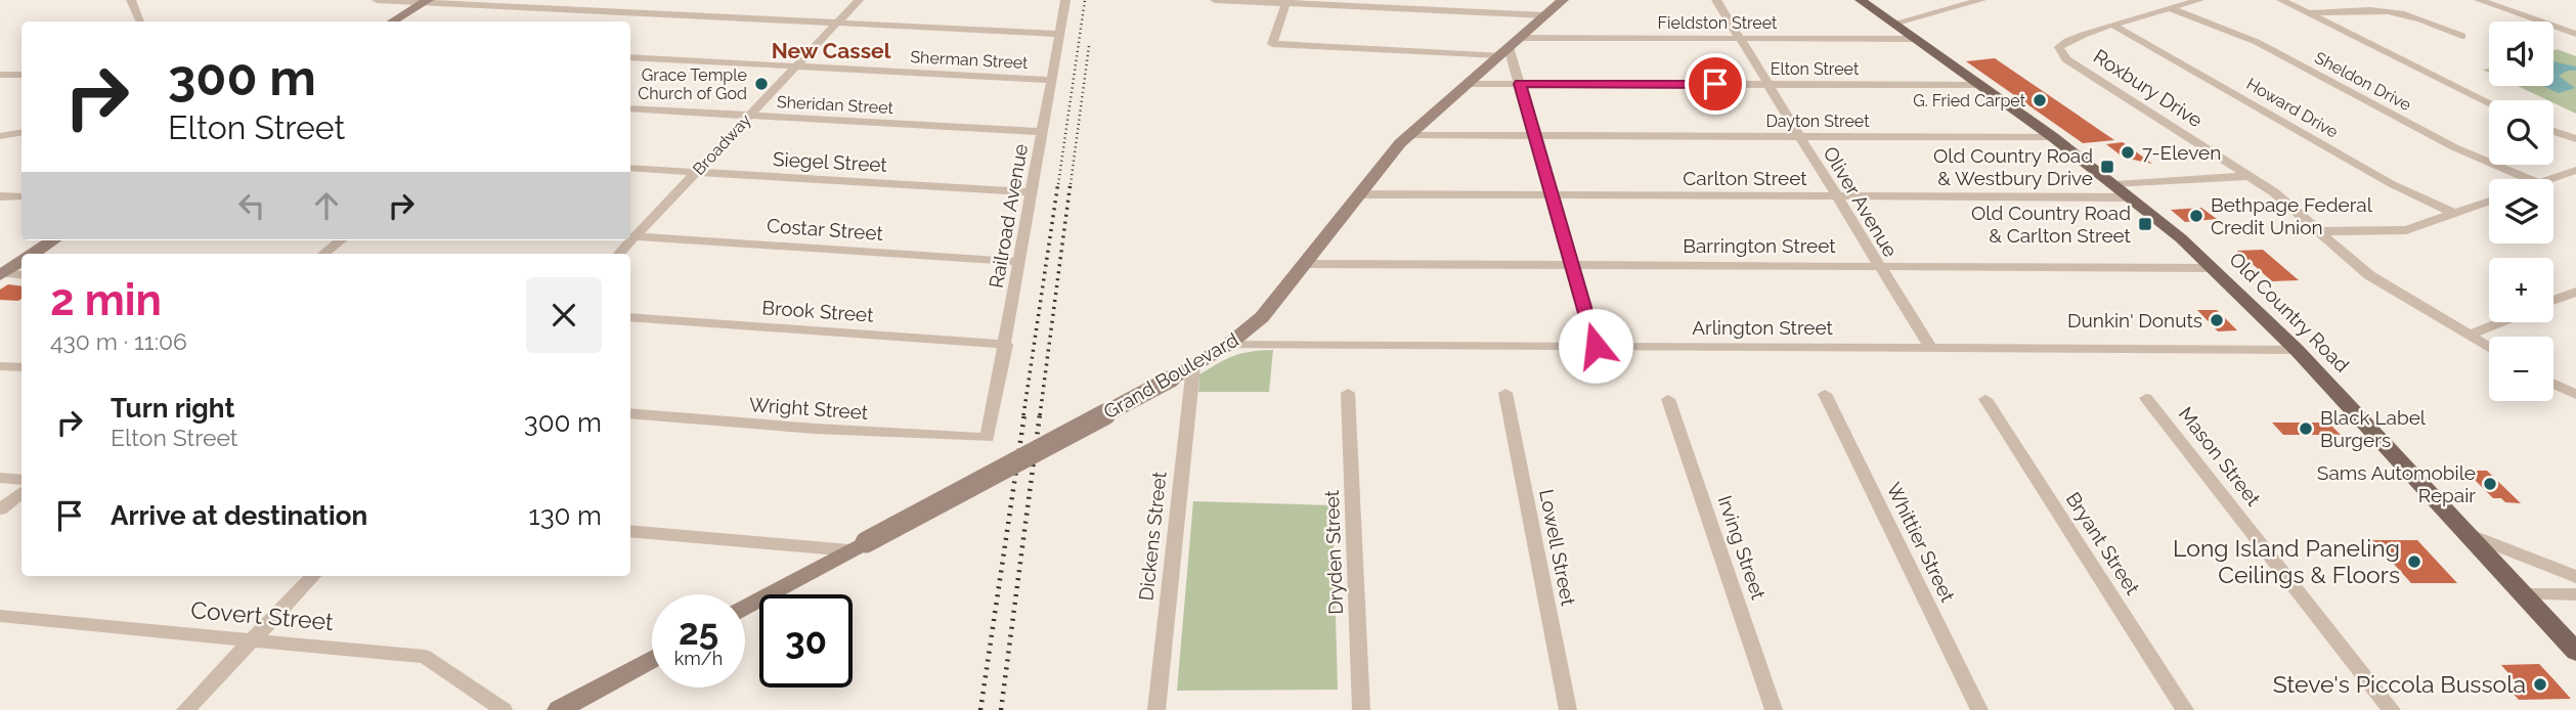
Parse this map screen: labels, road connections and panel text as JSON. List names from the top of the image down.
{
  "streets": {
    "main road": ["Old Country Road"],
    "street": [
      "Fieldston Street",
      "Sherman Street",
      "Elton Street",
      "Sheldon Drive",
      "Roxbury Drive",
      "Sheridan Street",
      "Howard Drive",
      "Dayton Street",
      "Broadway",
      "Siegel Street",
      "Carlton Street",
      "Oliver Avenue",
      "Railroad Avenue",
      "Costar Street",
      "Barrington Street",
      "Brook Street",
      "Arlington Street",
      "Grand Boulevard",
      "Wright Street",
      "Mason Street",
      "Dickens Street",
      "Whittier Street",
      "Bryant Street",
      "Lowell Street",
      "Irving Street",
      "Dryden Street",
      "Covert Street"
    ]
  },
  "crossings": [
    ["Fieldston Street", "Oliver Avenue"],
    ["Fieldston Street", "Old Country Road"],
    ["Fieldston Street", "Grand Boulevard"],
    ["Sherman Street", "Broadway"],
    ["Sherman Street", "Railroad Avenue"],
    ["Elton Street", "Oliver Avenue"],
    ["Elton Street", "Old Country Road"],
    ["Elton Street", "Grand Boulevard"],
    ["Roxbury Drive", "Howard Drive"],
    ["Sheridan Street", "Broadway"],
    ["Sheridan Street", "Railroad Avenue"],
    ["Dayton Street", "Oliver Avenue"],
    ["Dayton Street", "Old Country Road"],
    ["Dayton Street", "Grand Boulevard"],
    ["Broadway", "Siegel Street"],
    ["Broadway", "Costar Street"],
    ["Siegel Street", "Railroad Avenue"],
    ["Carlton Street", "Oliver Avenue"],
    ["Carlton Street", "Old Country Road"],
    ["Carlton Street", "Grand Boulevard"],
    ["Oliver Avenue", "Barrington Street"],
    ["Oliver Avenue", "Arlington Street"],
    ["Railroad Avenue", "Costar Street"],
    ["Railroad Avenue", "Brook Street"],
    ["Railroad Avenue", "Wright Street"],
    ["Barrington Street", "Old Country Road"],
    ["Barrington Street", "Grand Boulevard"],
    ["Old Country Road", "Arlington Street"],
    ["Arlington Street", "Grand Boulevard"],
    ["Grand Boulevard", "Dickens Street"]
  ],
  "districts": ["New Cassel"],
  "places": {
    "other": [
      "Grace Temple Church of God",
      "G. Fried Carpet",
      "7-Eleven",
      "Bethpage Federal Credit Union",
      "Dunkin' Donuts",
      "Black Label Burgers",
      "Sams Automobile Repair",
      "Long Island Paneling Ceilings & Floors",
      "Steve's Piccola Bussola"
    ],
    "transit": ["Old Country Road & Westbury Drive", "Old Country Road & Carlton Street"]
  },
  "page": {
    "map_buttons": ["+", "−"],
    "turn": ["300 m", "Elton Street"],
    "heading": ["2 min", "430 m · 11:06"],
    "list": [
      {
        "name": "Turn right",
        "note": "Elton Street",
        "value": "300 m"
      },
      {
        "name": "Arrive at destination",
        "value": "130 m"
      }
    ],
    "speed": "25 km/h",
    "limit": "30"
  }
}
